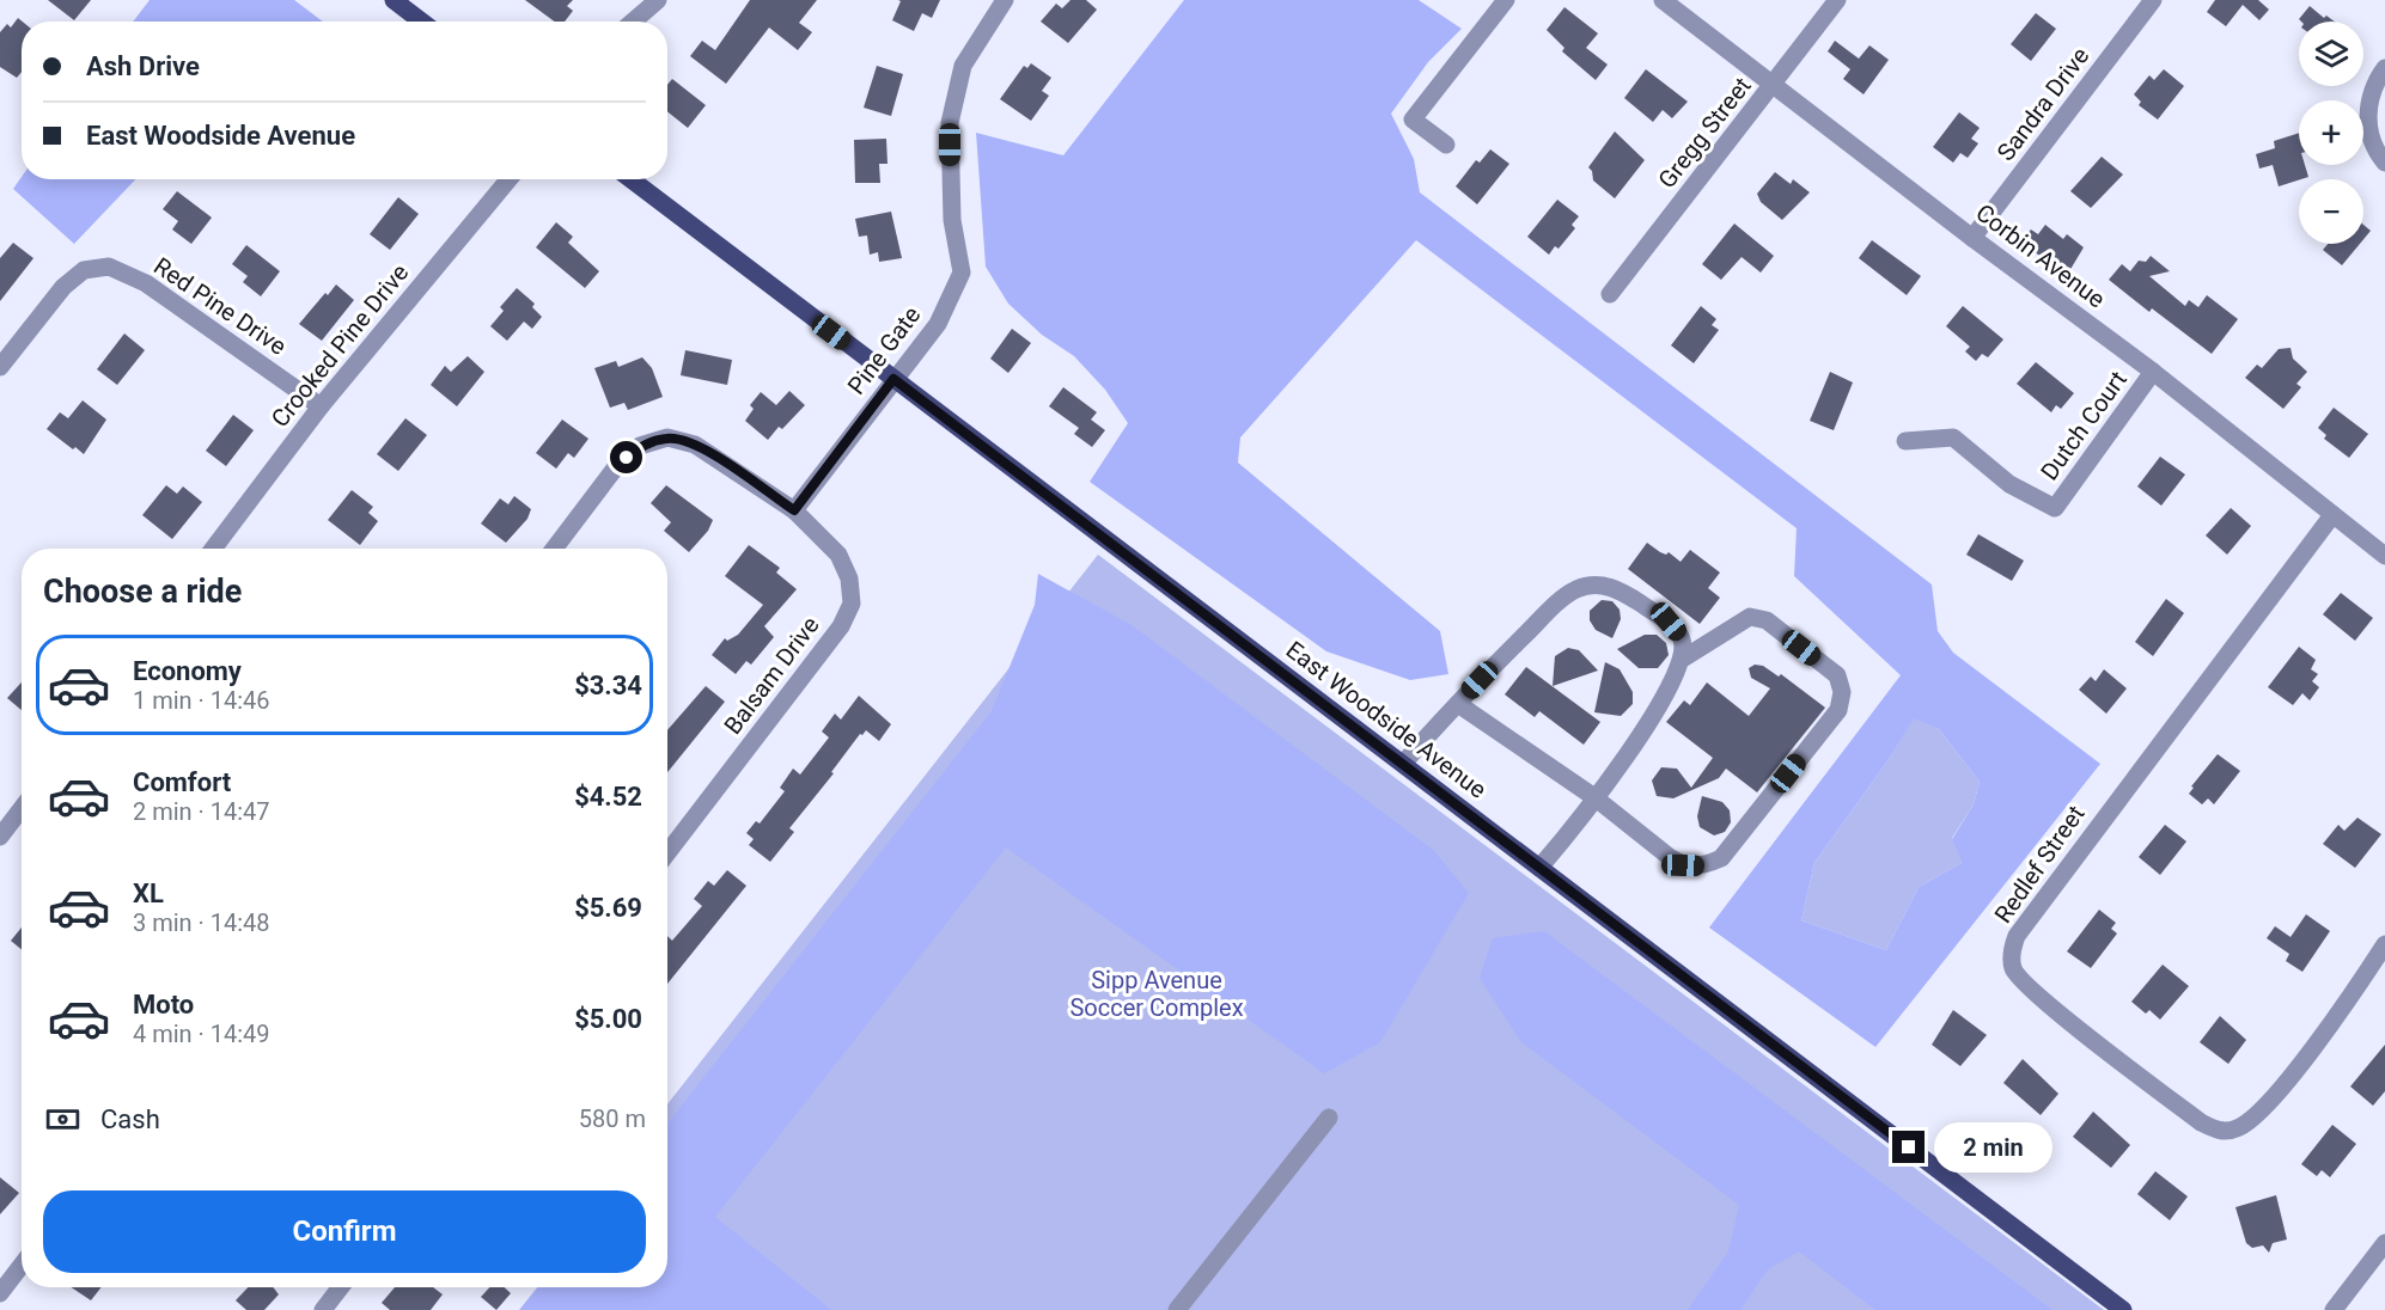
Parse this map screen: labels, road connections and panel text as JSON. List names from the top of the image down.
{
  "streets": {
    "main road": ["East Woodside Avenue"],
    "street": [
      "Sandra Drive",
      "Gregg Street",
      "Corbin Avenue",
      "Red Pine Drive",
      "Crooked Pine Drive",
      "Pine Gate",
      "Dutch Court",
      "Balsam Drive",
      "Redlef Street"
    ]
  },
  "crossings": [
    ["Sandra Drive", "Corbin Avenue"],
    ["Gregg Street", "Corbin Avenue"],
    ["Corbin Avenue", "Dutch Court"],
    ["Corbin Avenue", "Redlef Street"],
    ["Red Pine Drive", "Crooked Pine Drive"],
    ["Pine Gate", "Balsam Drive"],
    ["Pine Gate", "East Woodside Avenue"]
  ],
  "parks": ["Sipp Avenue Soccer Complex"],
  "page": {
    "map_buttons": ["+", "−"],
    "banner": ["Ash Drive", "East Woodside Avenue"],
    "heading": "Choose a ride",
    "list": [
      {
        "name": "Economy",
        "note": "1 min · 14:46",
        "value": "$3.34"
      },
      {
        "name": "Comfort",
        "note": "2 min · 14:47",
        "value": "$4.52"
      },
      {
        "name": "XL",
        "note": "3 min · 14:48",
        "value": "$5.69"
      },
      {
        "name": "Moto",
        "note": "4 min · 14:49",
        "value": "$5.00"
      }
    ],
    "pay": ["Cash", "580 m"],
    "bubble": "2 min",
    "buttons": "Confirm"
  }
}
